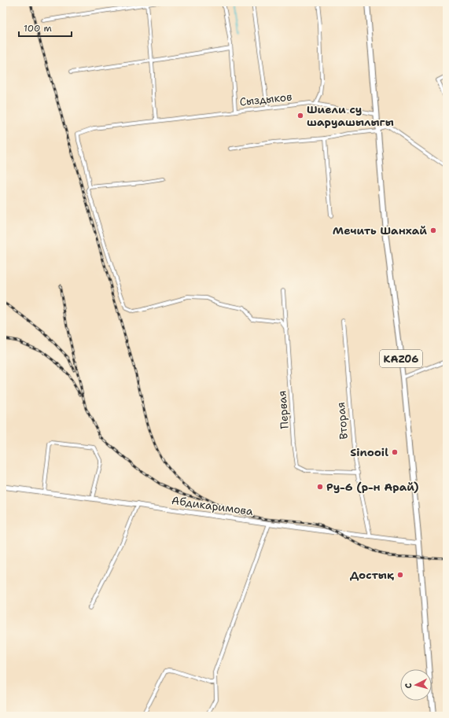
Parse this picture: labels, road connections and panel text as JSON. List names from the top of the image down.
{
  "streets": {
    "main road": ["KАZ06", "Абдикаримова"],
    "street": ["Сыздыков", "Первая", "Вторая"]
  },
  "crossings": [
    ["Сыздыков", "KАZ06"],
    ["KАZ06", "Абдикаримова"],
    ["Первая", "Вторая"],
    ["Вторая", "Абдикаримова"]
  ],
  "places": [
    "Шиели су шаруашылыгы",
    "Мечить Шанхай",
    "Sinooil",
    "Ру-6 (р-н Арай)",
    "Достық"
  ],
  "scale_bar": "100 m",
  "north": "left"
}
